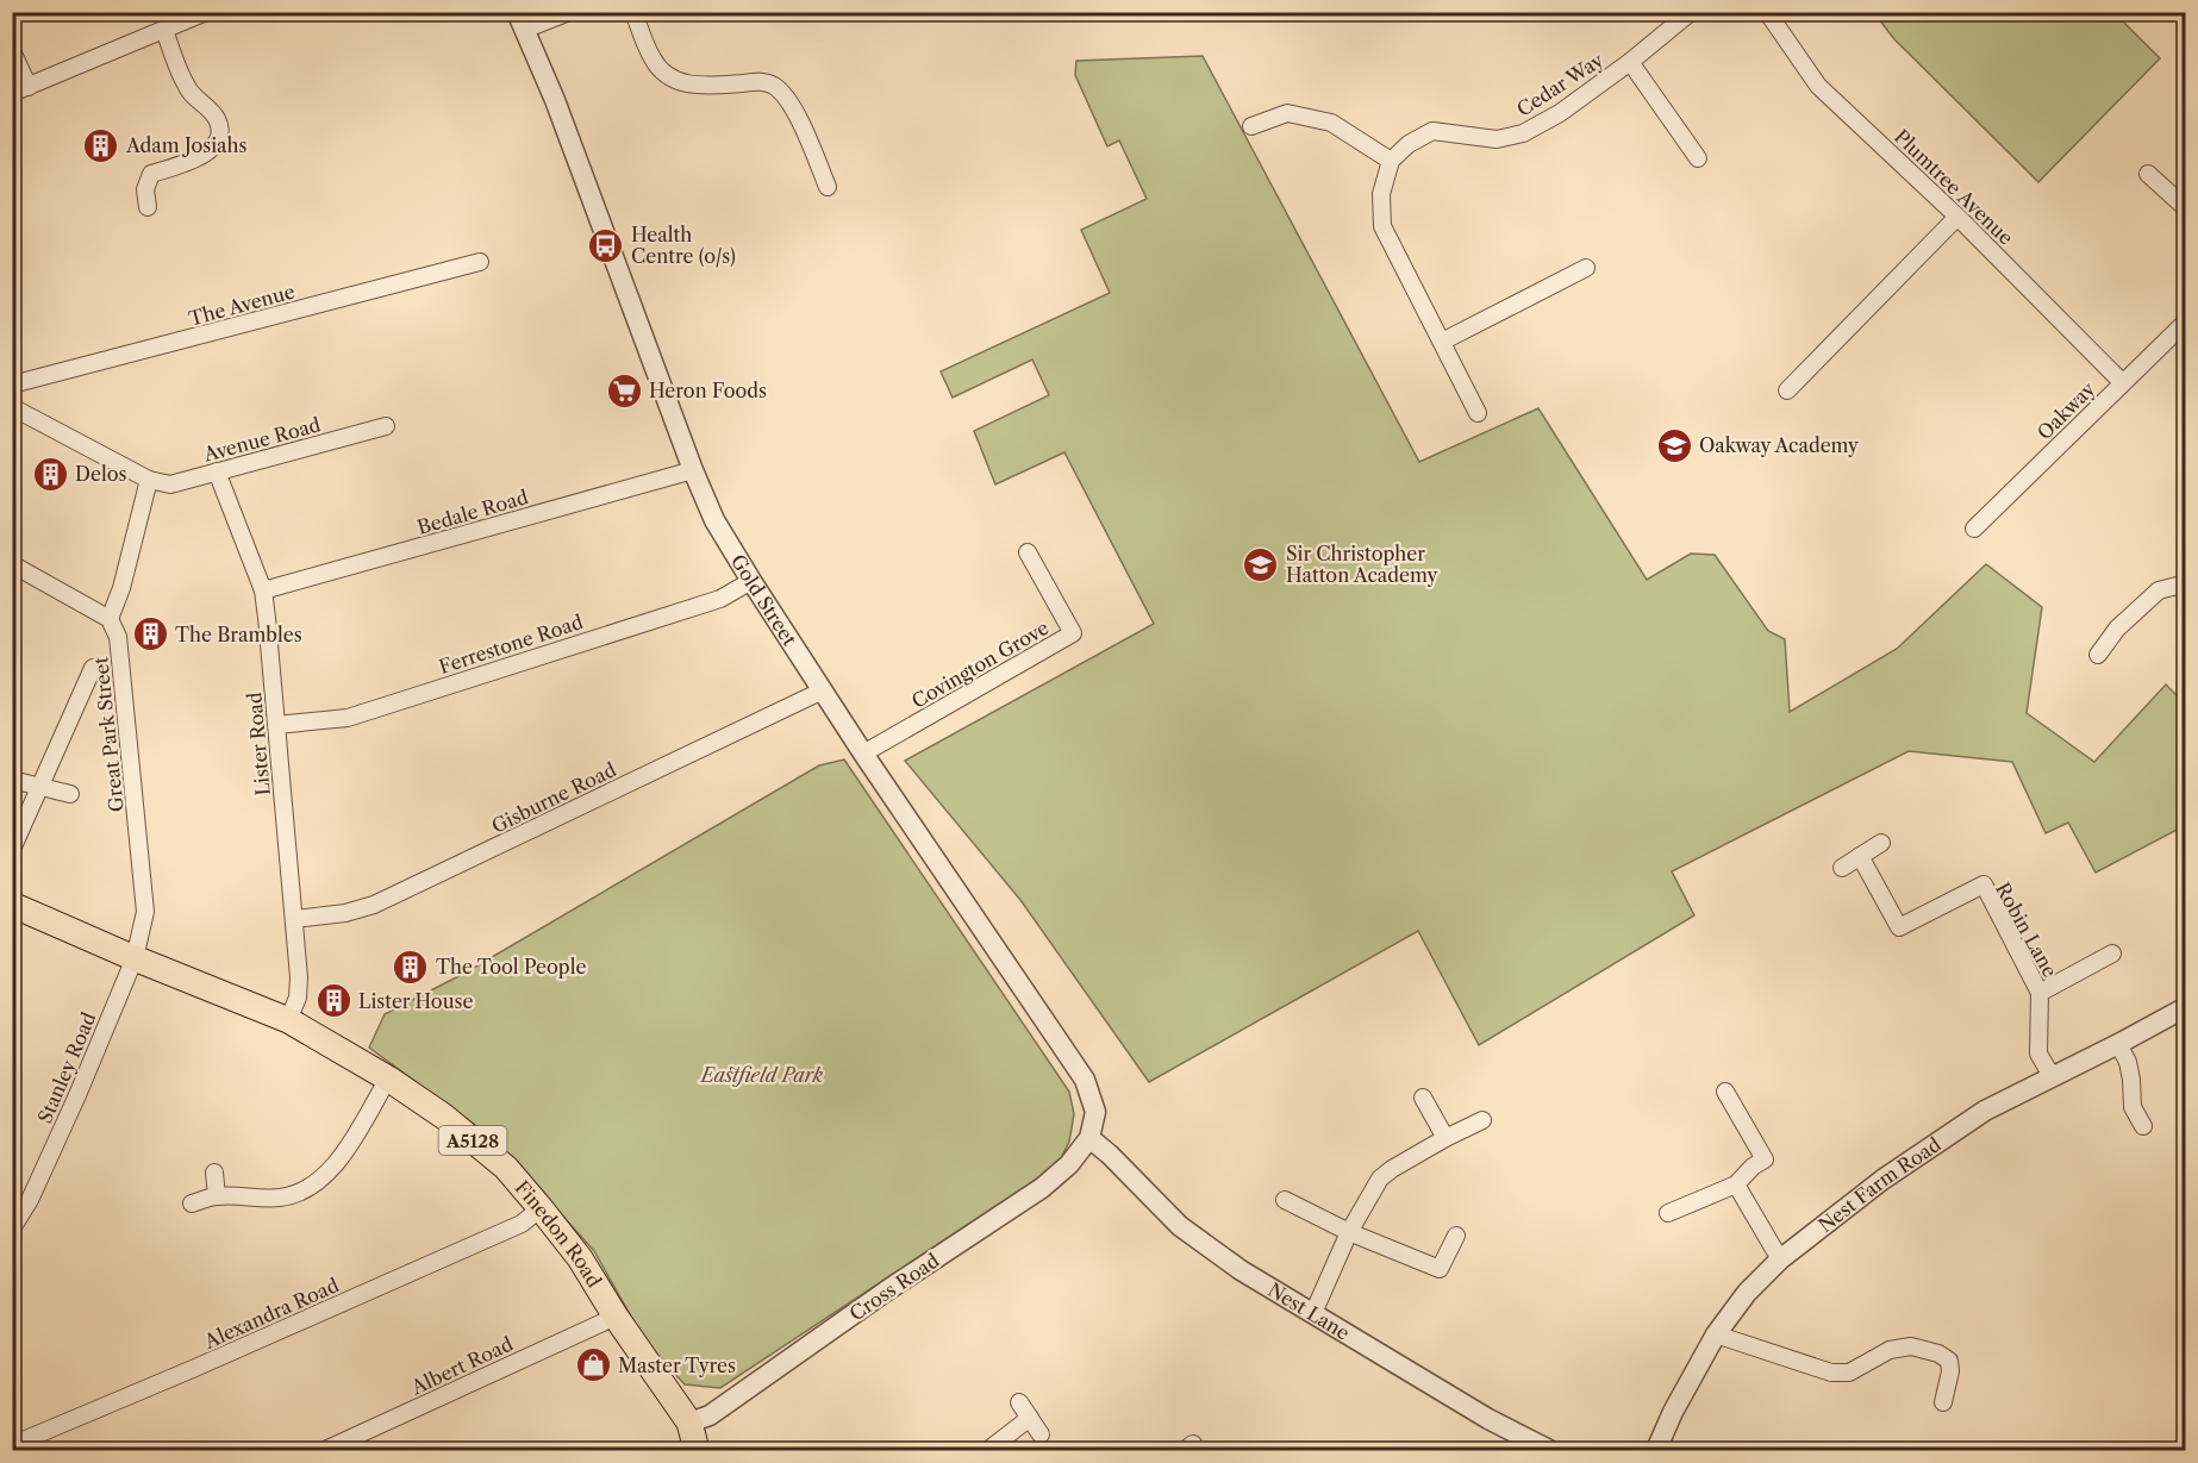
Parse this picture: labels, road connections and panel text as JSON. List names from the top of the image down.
{
  "streets": {
    "main road": ["A5128", "Finedon Road"],
    "street": [
      "Cedar Way",
      "Plumtree Avenue",
      "The Avenue",
      "Oakway",
      "Avenue Road",
      "Bedale Road",
      "Gold Street",
      "Ferrestone Road",
      "Covington Grove",
      "Great Park Street",
      "Lister Road",
      "Gisburne Road",
      "Robin Lane",
      "Stanley Road",
      "Nest Farm Road",
      "Cross Road",
      "Nest Lane",
      "Alexandra Road",
      "Albert Road"
    ]
  },
  "crossings": [
    ["Plumtree Avenue", "Oakway"],
    ["Avenue Road", "Lister Road"],
    ["Bedale Road", "Gold Street"],
    ["Bedale Road", "Lister Road"],
    ["Gold Street", "Ferrestone Road"],
    ["Gold Street", "Covington Grove"],
    ["Gold Street", "Gisburne Road"],
    ["Gold Street", "Cross Road"],
    ["Gold Street", "Nest Lane"],
    ["Ferrestone Road", "Lister Road"],
    ["Great Park Street", "Stanley Road"],
    ["Great Park Street", "A5128"],
    ["Great Park Street", "Finedon Road"],
    ["Lister Road", "Gisburne Road"],
    ["Lister Road", "Finedon Road"],
    ["Robin Lane", "Nest Farm Road"],
    ["Stanley Road", "A5128"],
    ["Stanley Road", "Finedon Road"],
    ["A5128", "Finedon Road"],
    ["Finedon Road", "Cross Road"],
    ["Finedon Road", "Alexandra Road"],
    ["Finedon Road", "Albert Road"],
    ["Cross Road", "Nest Lane"]
  ],
  "parks": ["Eastfield Park"],
  "places": {
    "building": [
      "Adam Josiahs",
      "Delos",
      "The Brambles",
      "The Tool People",
      "Lister House"
    ],
    "bus stop": ["Health Centre (o/s)"],
    "supermarket": ["Heron Foods"],
    "school or university": ["Oakway Academy", "Sir Christopher Hatton Academy"],
    "shop": ["Master Tyres"]
  }
}
